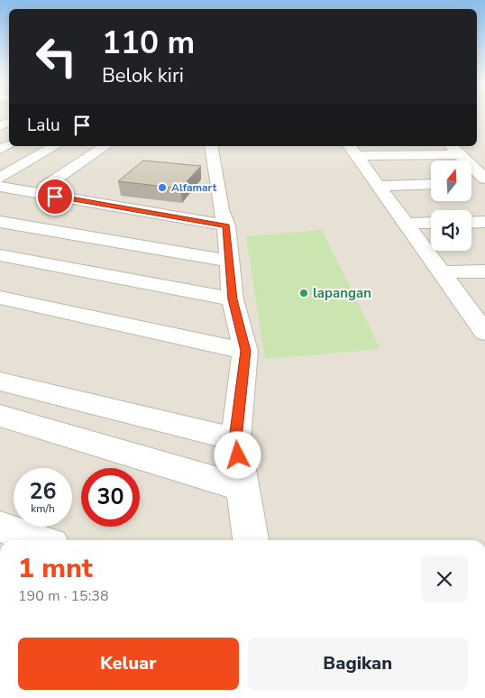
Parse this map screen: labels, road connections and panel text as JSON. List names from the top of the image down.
{
  "places": ["Alfamart", "lapangan"],
  "north": "top",
  "page": {
    "turn": ["110 m", "Belok kiri"],
    "then": "Lalu",
    "speed": "26 km/h",
    "limit": "30",
    "heading": ["1 mnt", "190 m · 15:38"],
    "buttons": ["Keluar", "Bagikan"]
  }
}
